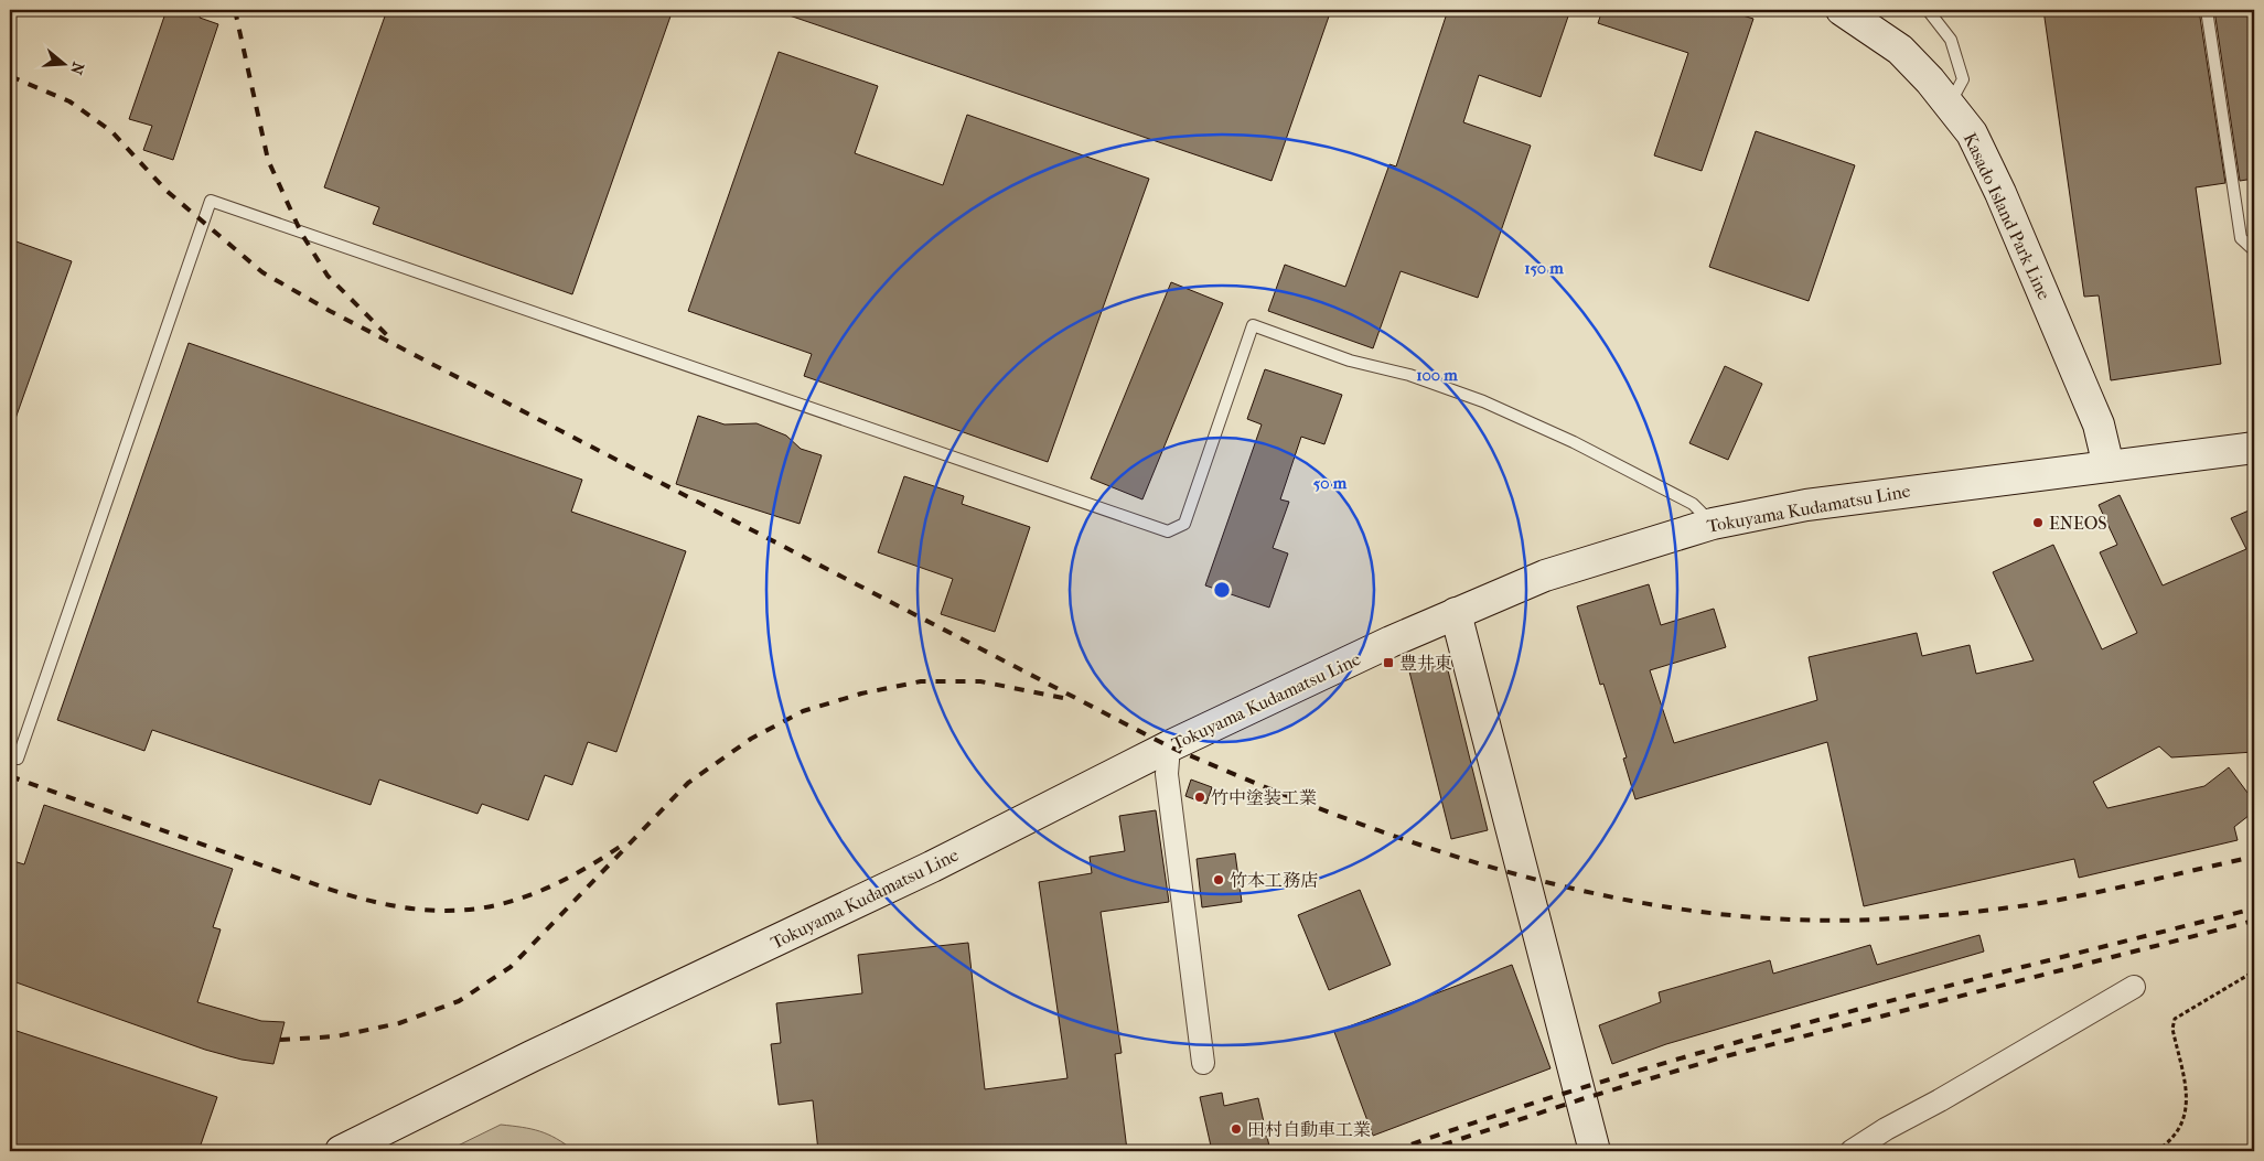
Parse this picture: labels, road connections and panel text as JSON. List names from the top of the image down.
{
  "streets": {
    "main road": ["Kasado Island Park Line", "Tokuyama Kudamatsu Line"]
  },
  "crossings": [
    ["Kasado Island Park Line", "Tokuyama Kudamatsu Line"]
  ],
  "places": {
    "other": [
      "ENEOS",
      "竹中塗装工業",
      "竹本工務店",
      "田村自動車工業"
    ],
    "transit": ["豊井東"]
  },
  "north": "right",
  "rings": ["150 m", "100 m", "50 m"]
}
